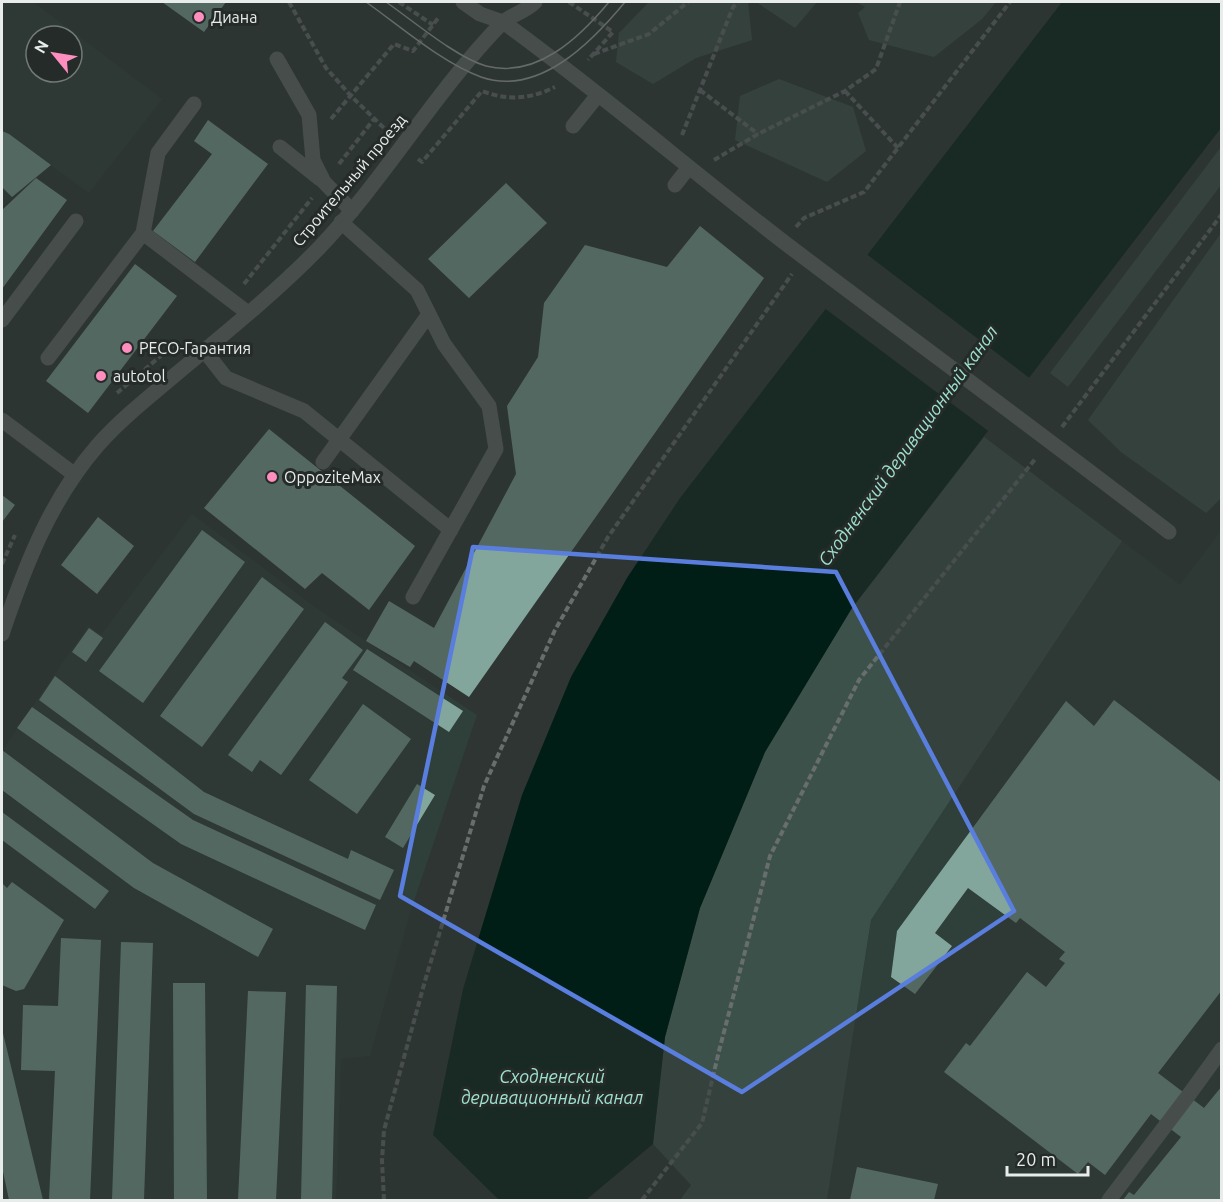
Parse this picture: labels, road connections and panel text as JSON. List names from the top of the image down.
{
  "streets": {
    "street": ["Строительный проезд"]
  },
  "water": ["Сходненский деривационный канал"],
  "places": [
    "Диана",
    "РЕСО-Гарантия",
    "autotol",
    "OppoziteMax"
  ],
  "scale_bar": "20 m",
  "north": "top left"
}
